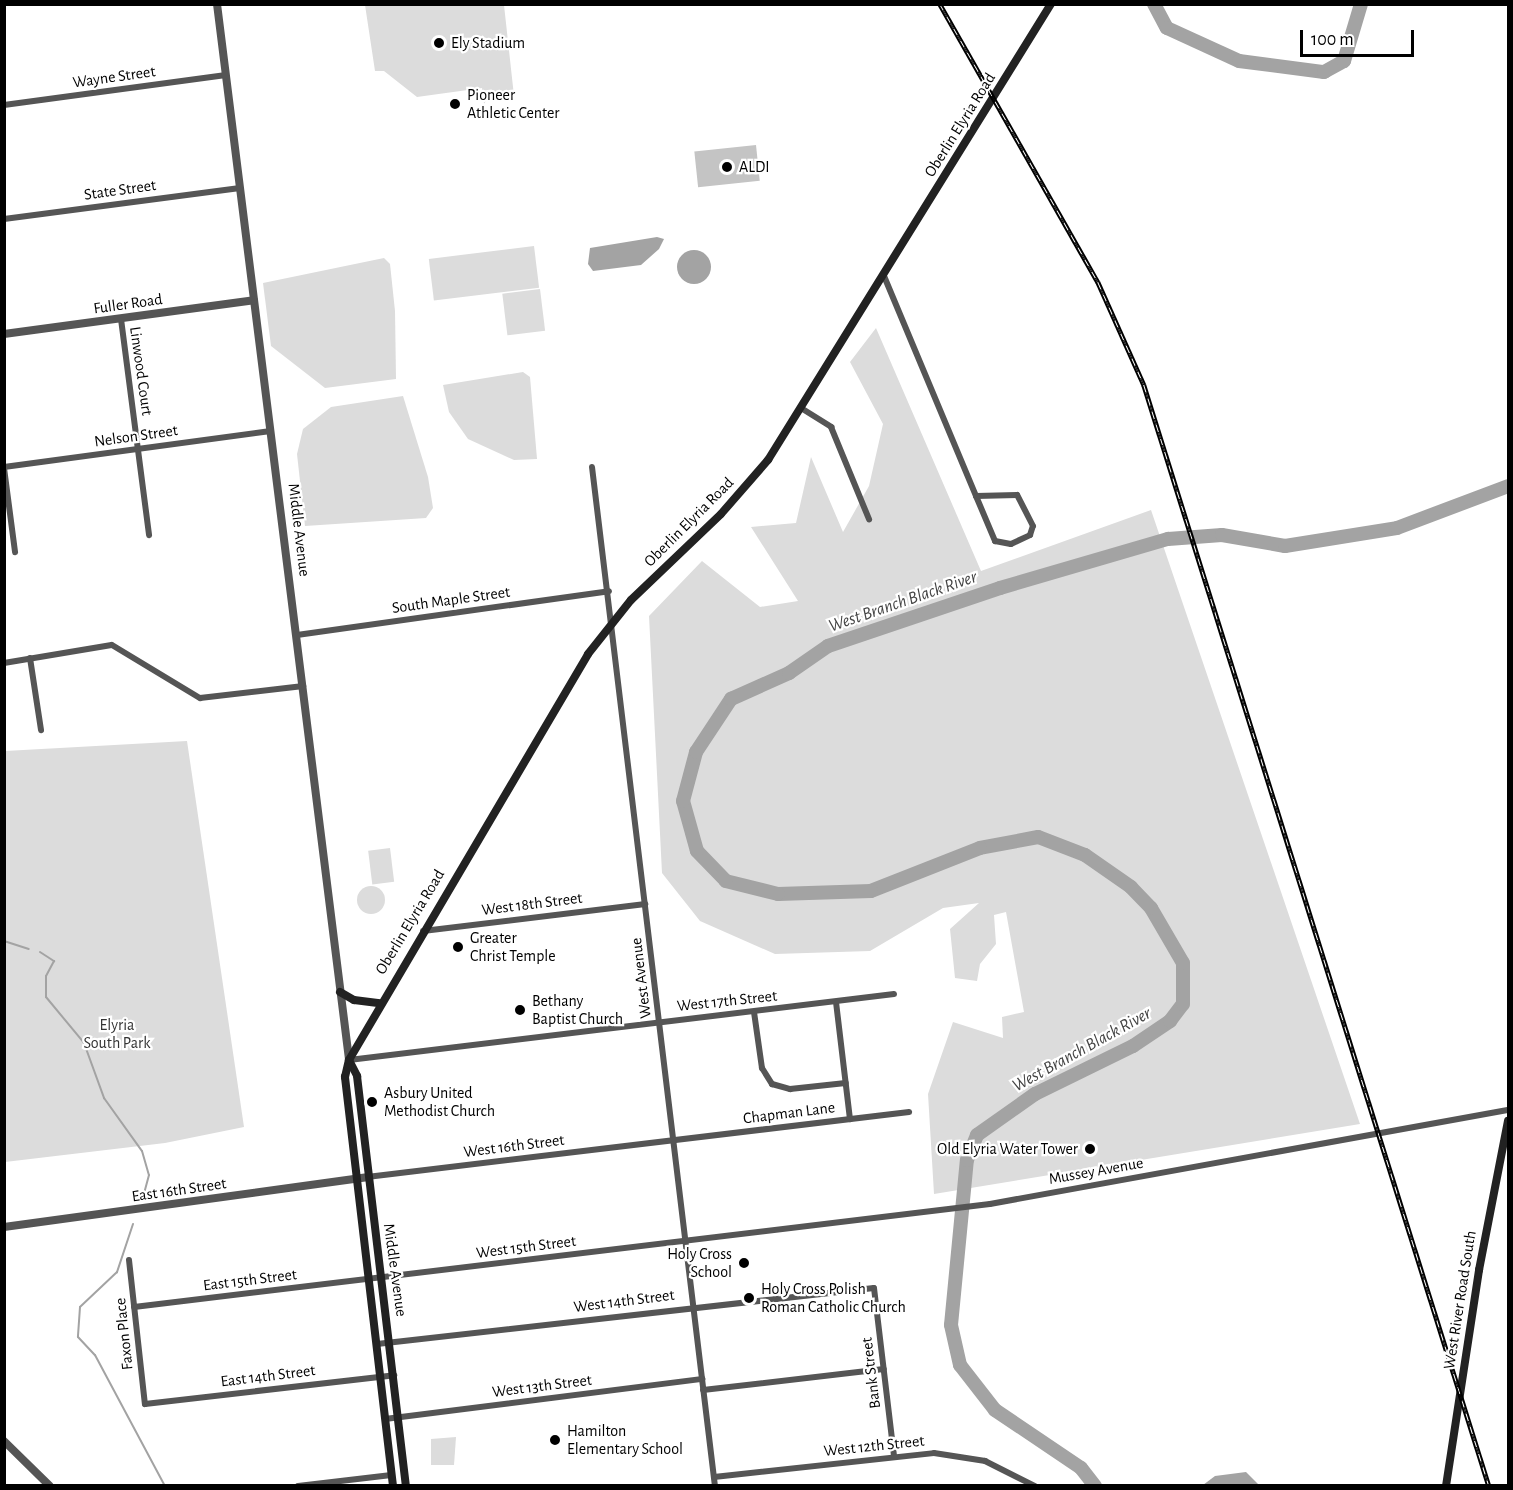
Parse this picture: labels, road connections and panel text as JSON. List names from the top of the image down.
{
  "streets": {
    "main road": ["Oberlin Elyria Road", "Middle Avenue", "West River Road South"],
    "street": [
      "Wayne Street",
      "State Street",
      "Fuller Road",
      "Linwood Court",
      "Nelson Street",
      "South Maple Street",
      "West 18th Street",
      "West Avenue",
      "West 17th Street",
      "Chapman Lane",
      "West 16th Street",
      "Mussey Avenue",
      "East 16th Street",
      "West 15th Street",
      "East 15th Street",
      "West 14th Street",
      "Faxon Place",
      "Bank Street",
      "East 14th Street",
      "West 13th Street",
      "West 12th Street"
    ]
  },
  "crossings": [
    ["Wayne Street", "Middle Avenue"],
    ["Oberlin Elyria Road", "Middle Avenue"],
    ["Oberlin Elyria Road", "West 18th Street"],
    ["Oberlin Elyria Road", "West Avenue"],
    ["Oberlin Elyria Road", "West 17th Street"],
    ["State Street", "Middle Avenue"],
    ["Fuller Road", "Linwood Court"],
    ["Fuller Road", "Middle Avenue"],
    ["Linwood Court", "Nelson Street"],
    ["Nelson Street", "Middle Avenue"],
    ["Middle Avenue", "South Maple Street"],
    ["Middle Avenue", "West 17th Street"],
    ["Middle Avenue", "West 16th Street"],
    ["Middle Avenue", "East 16th Street"],
    ["Middle Avenue", "West 15th Street"],
    ["Middle Avenue", "East 15th Street"],
    ["Middle Avenue", "West 14th Street"],
    ["Middle Avenue", "East 14th Street"],
    ["Middle Avenue", "West 13th Street"],
    ["South Maple Street", "West Avenue"],
    ["West 18th Street", "West Avenue"],
    ["West Avenue", "West 17th Street"],
    ["West Avenue", "Chapman Lane"],
    ["West Avenue", "West 16th Street"],
    ["West Avenue", "Mussey Avenue"],
    ["West Avenue", "West 15th Street"],
    ["West Avenue", "West 14th Street"],
    ["West Avenue", "West 13th Street"],
    ["West Avenue", "West 12th Street"],
    ["Chapman Lane", "West 16th Street"],
    ["West 16th Street", "East 16th Street"],
    ["Mussey Avenue", "West 15th Street"],
    ["West 15th Street", "East 15th Street"],
    ["East 15th Street", "Faxon Place"],
    ["West 14th Street", "Bank Street"],
    ["Faxon Place", "East 14th Street"],
    ["Bank Street", "West 12th Street"]
  ],
  "water": ["West Branch Black River"],
  "parks": ["Elyria South Park"],
  "places": [
    "Ely Stadium",
    "Pioneer Athletic Center",
    "ALDI",
    "Greater Christ Temple",
    "Bethany Baptist Church",
    "Asbury United Methodist Church",
    "Old Elyria Water Tower",
    "Holy Cross School",
    "Holy Cross Polish Roman Catholic Church",
    "Hamilton Elementary School"
  ],
  "scale_bar": "100 m"
}
